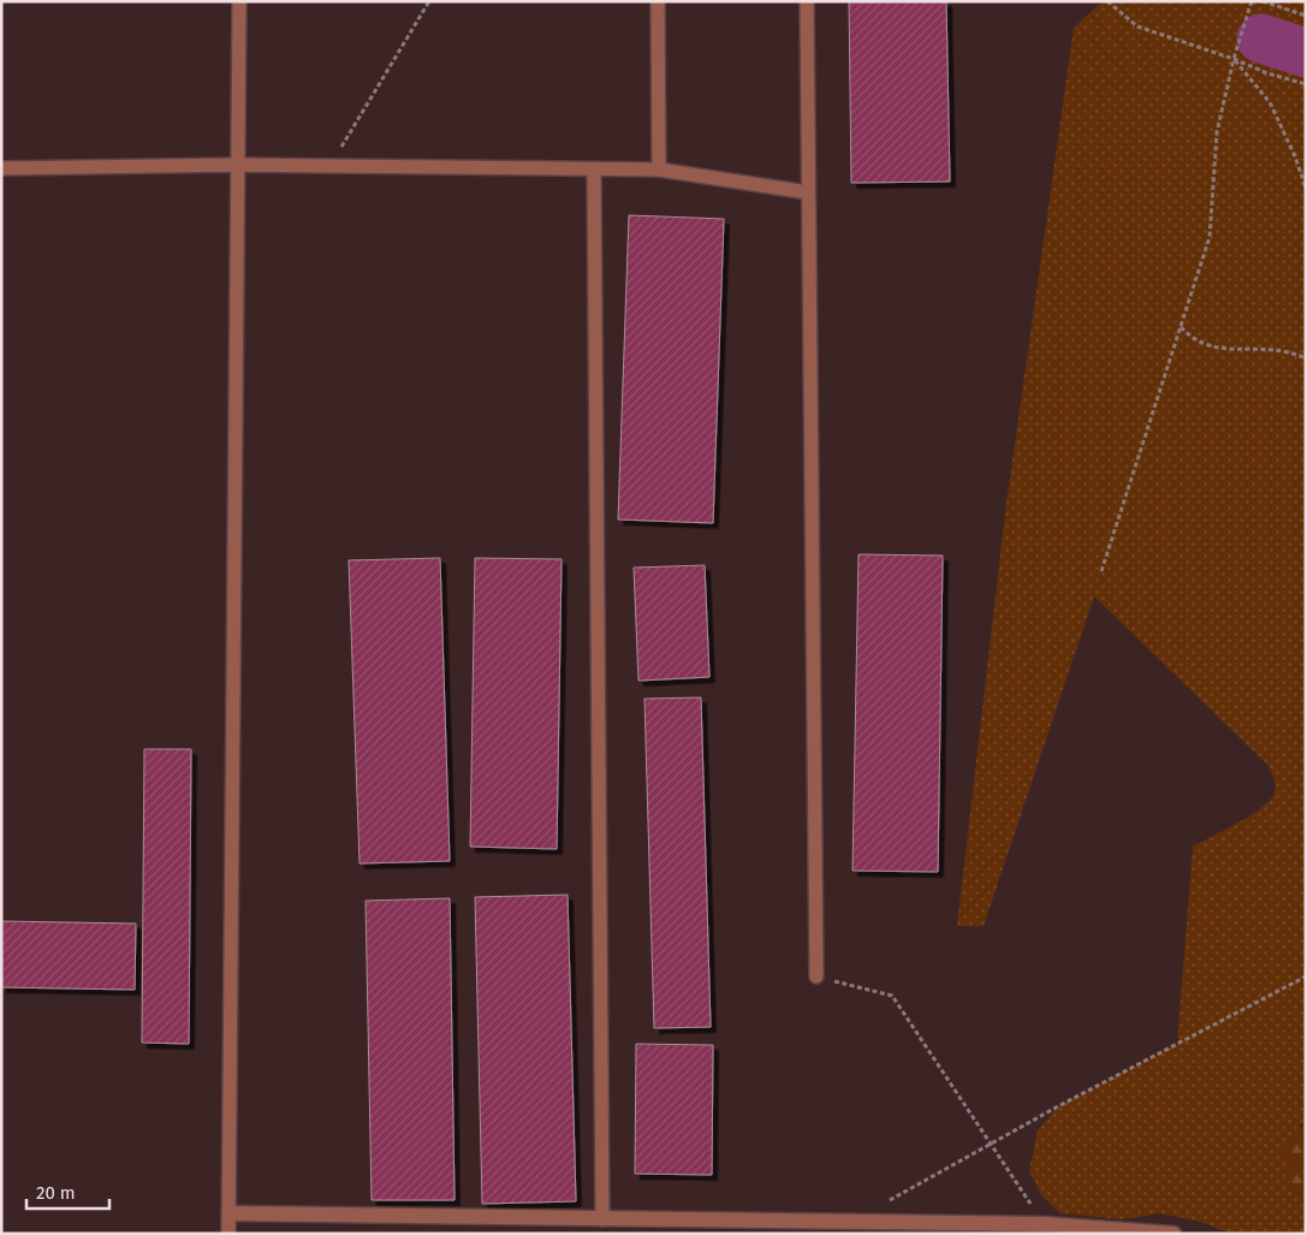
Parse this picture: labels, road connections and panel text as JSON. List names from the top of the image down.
{
  "scale_bar": "20 m"
}
